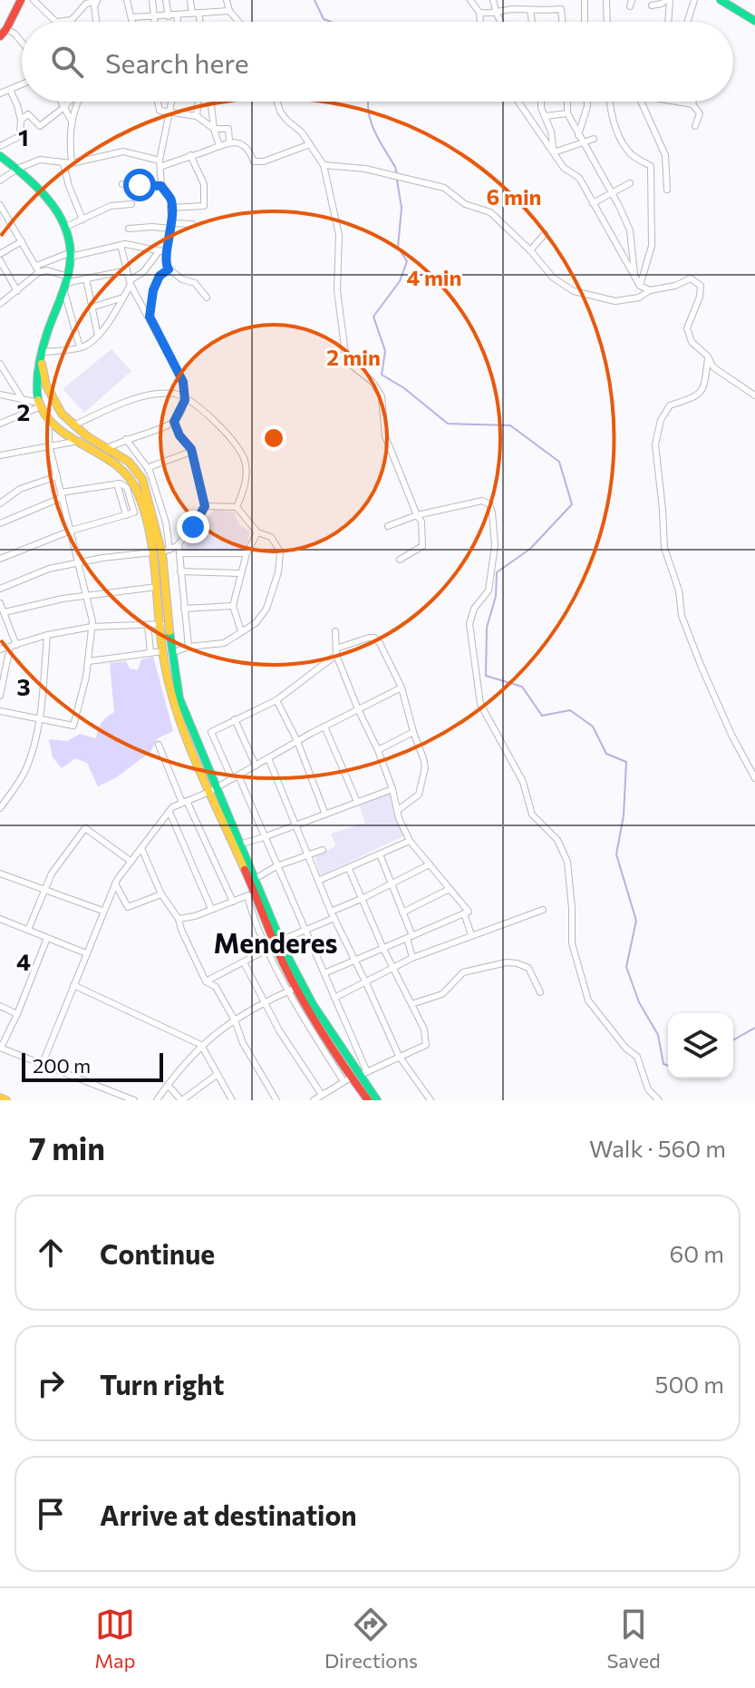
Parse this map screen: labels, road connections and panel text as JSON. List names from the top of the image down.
{
  "districts": ["Menderes"],
  "scale_bar": "200 m",
  "page": {
    "search": "Search here",
    "scale": "200 m",
    "heading": ["7 min", "Walk · 560 m"],
    "list": [
      ["Continue", "60 m"],
      ["Turn right", "500 m"],
      "Arrive at destination"
    ],
    "nav": ["Map", "Directions", "Saved"]
  },
  "grid": {
    "rows": [
      "1",
      "2",
      "3",
      "4"
    ]
  },
  "rings": ["6 min", "4 min", "2 min"]
}
